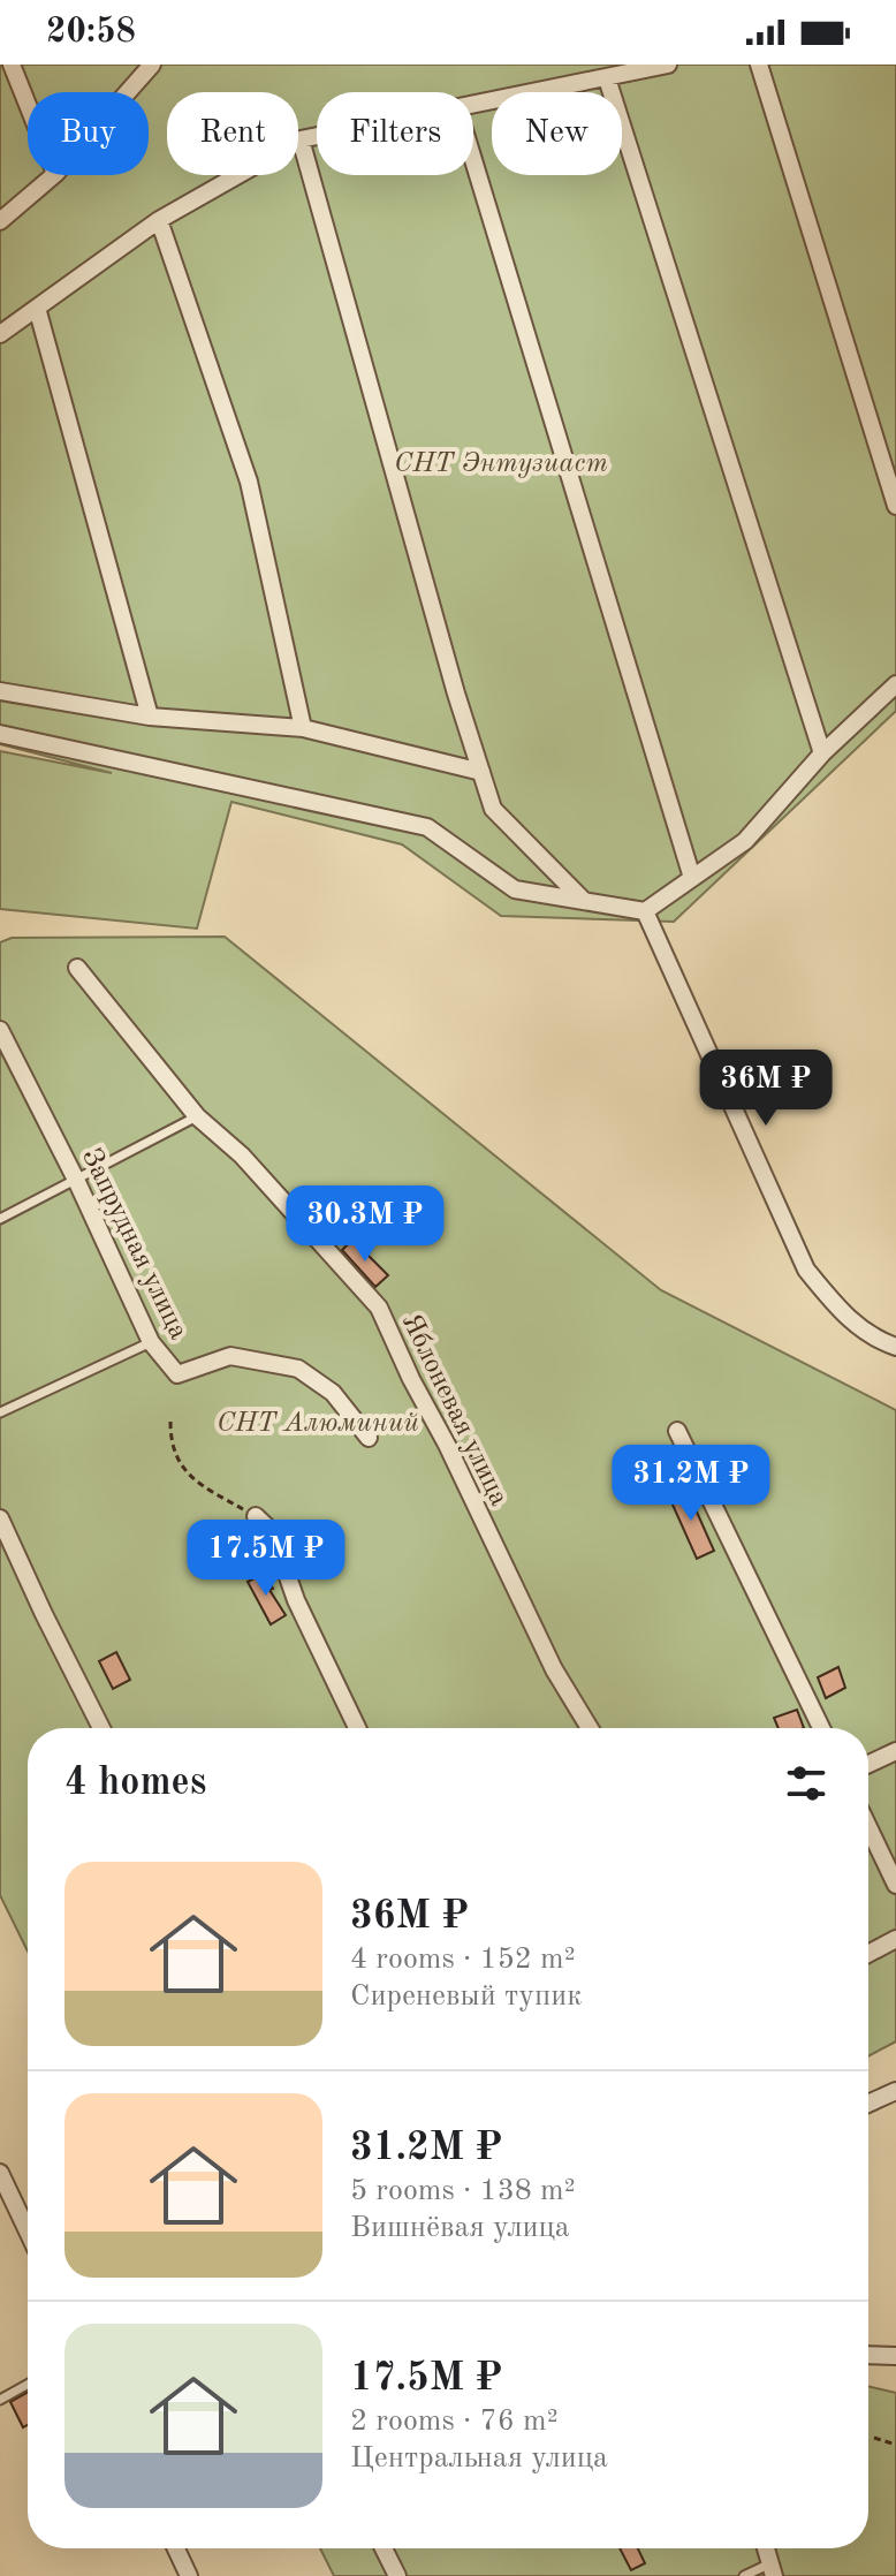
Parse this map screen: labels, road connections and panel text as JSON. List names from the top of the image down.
{
  "streets": {
    "street": ["Запрудная улица", "Яблоневая улица"]
  },
  "parks": ["СНТ Энтузиаст", "СНТ Алюминий"],
  "page": {
    "status": "20:58",
    "chip": [
      "Buy",
      "Rent",
      "Filters",
      "New"
    ],
    "price": [
      "36M ₽",
      "30.3M ₽",
      "31.2M ₽",
      "17.5M ₽"
    ],
    "heading": "4 homes",
    "list": [
      {
        "name": "36M ₽",
        "note": "4 rooms · 152 m² · Сиреневый тупик"
      },
      {
        "name": "31.2M ₽",
        "note": "5 rooms · 138 m² · Вишнёвая улица"
      },
      {
        "name": "17.5M ₽",
        "note": "2 rooms · 76 m² · Центральная улица"
      }
    ]
  }
}
